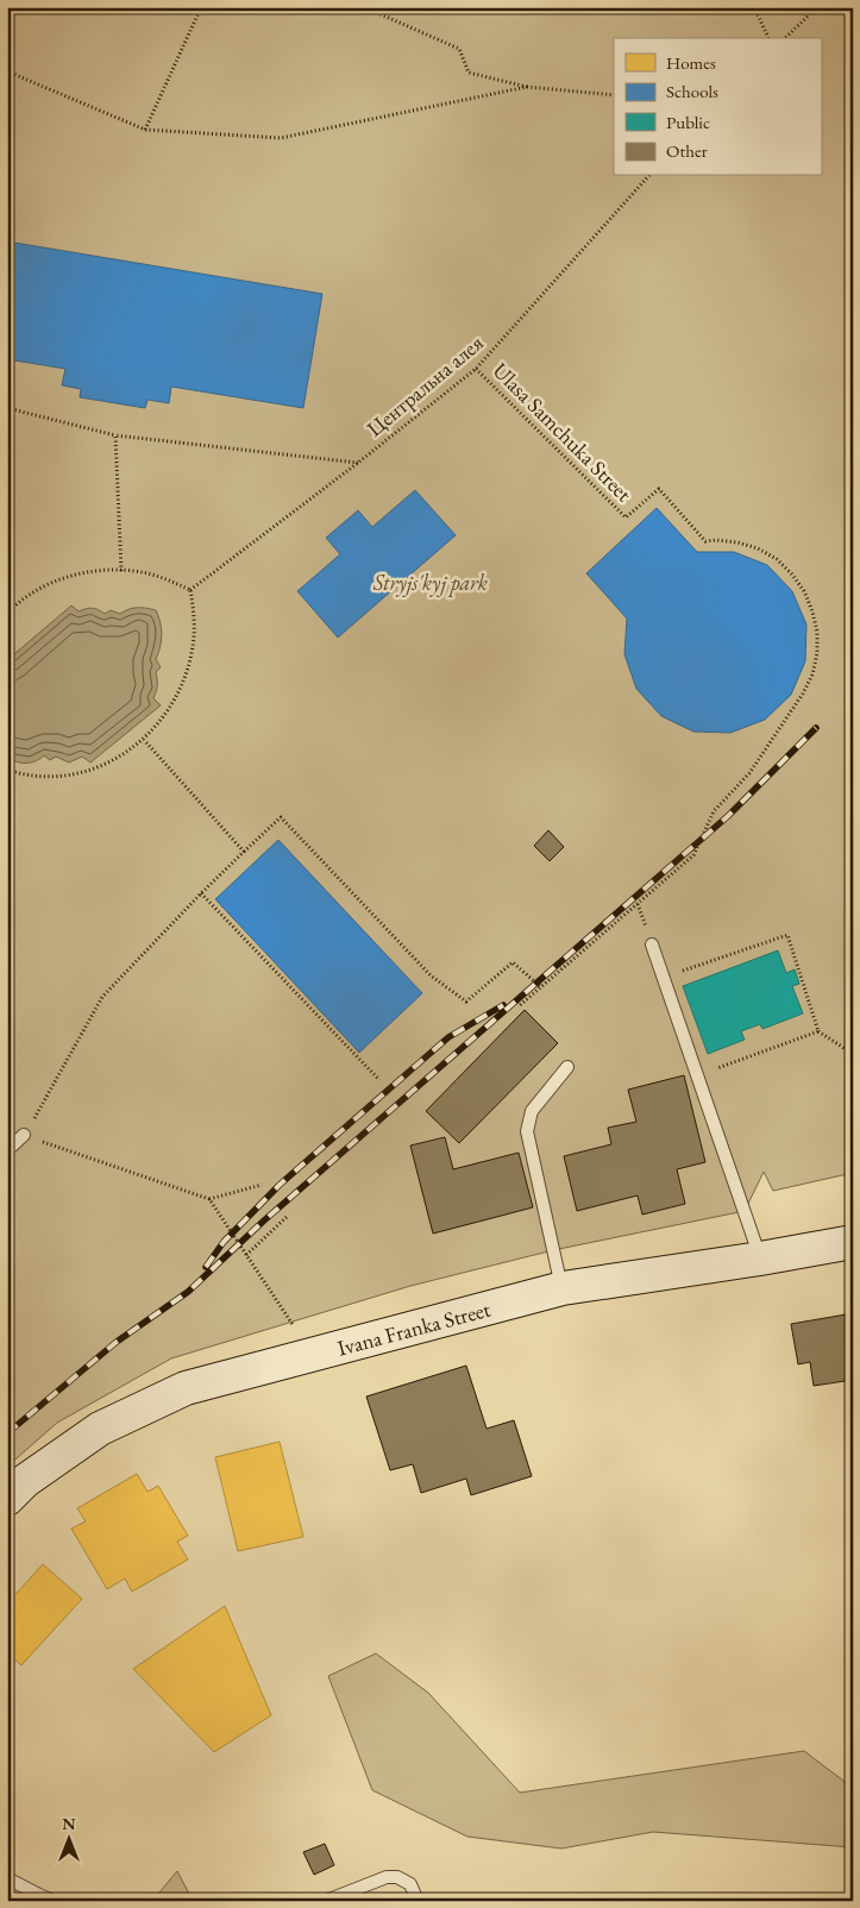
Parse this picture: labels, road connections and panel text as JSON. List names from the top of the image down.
{
  "streets": {
    "main road": ["Ivana Franka Street"],
    "path": ["Центральна алея", "Ulasa Samchuka Street"]
  },
  "crossings": [
    ["Центральна алея", "Ulasa Samchuka Street"]
  ],
  "parks": ["Stryjs'kyj park"],
  "legend": [
    "Homes",
    "Schools",
    "Public",
    "Other"
  ],
  "north": "top"
}
